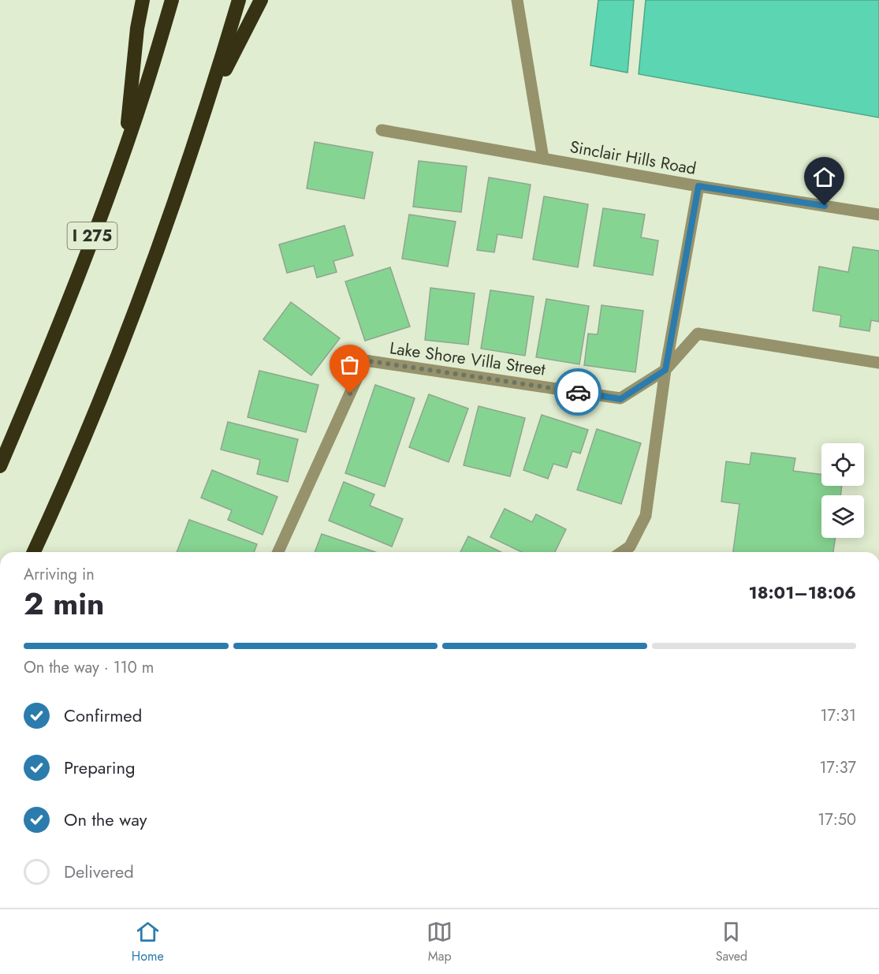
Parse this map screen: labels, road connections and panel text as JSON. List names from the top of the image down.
{
  "streets": {
    "highway": ["I 275"],
    "street": ["Sinclair Hills Road", "Lake Shore Villa Street"]
  },
  "page": {
    "heading": ["2 min", "Arriving in", "18:01–18:06"],
    "bar": "On the way · 110 m",
    "list": [
      ["Confirmed", "17:31"],
      ["Preparing", "17:37"],
      ["On the way", "17:50"],
      "Delivered"
    ],
    "tabs": ["Home", "Map", "Saved"]
  }
}
